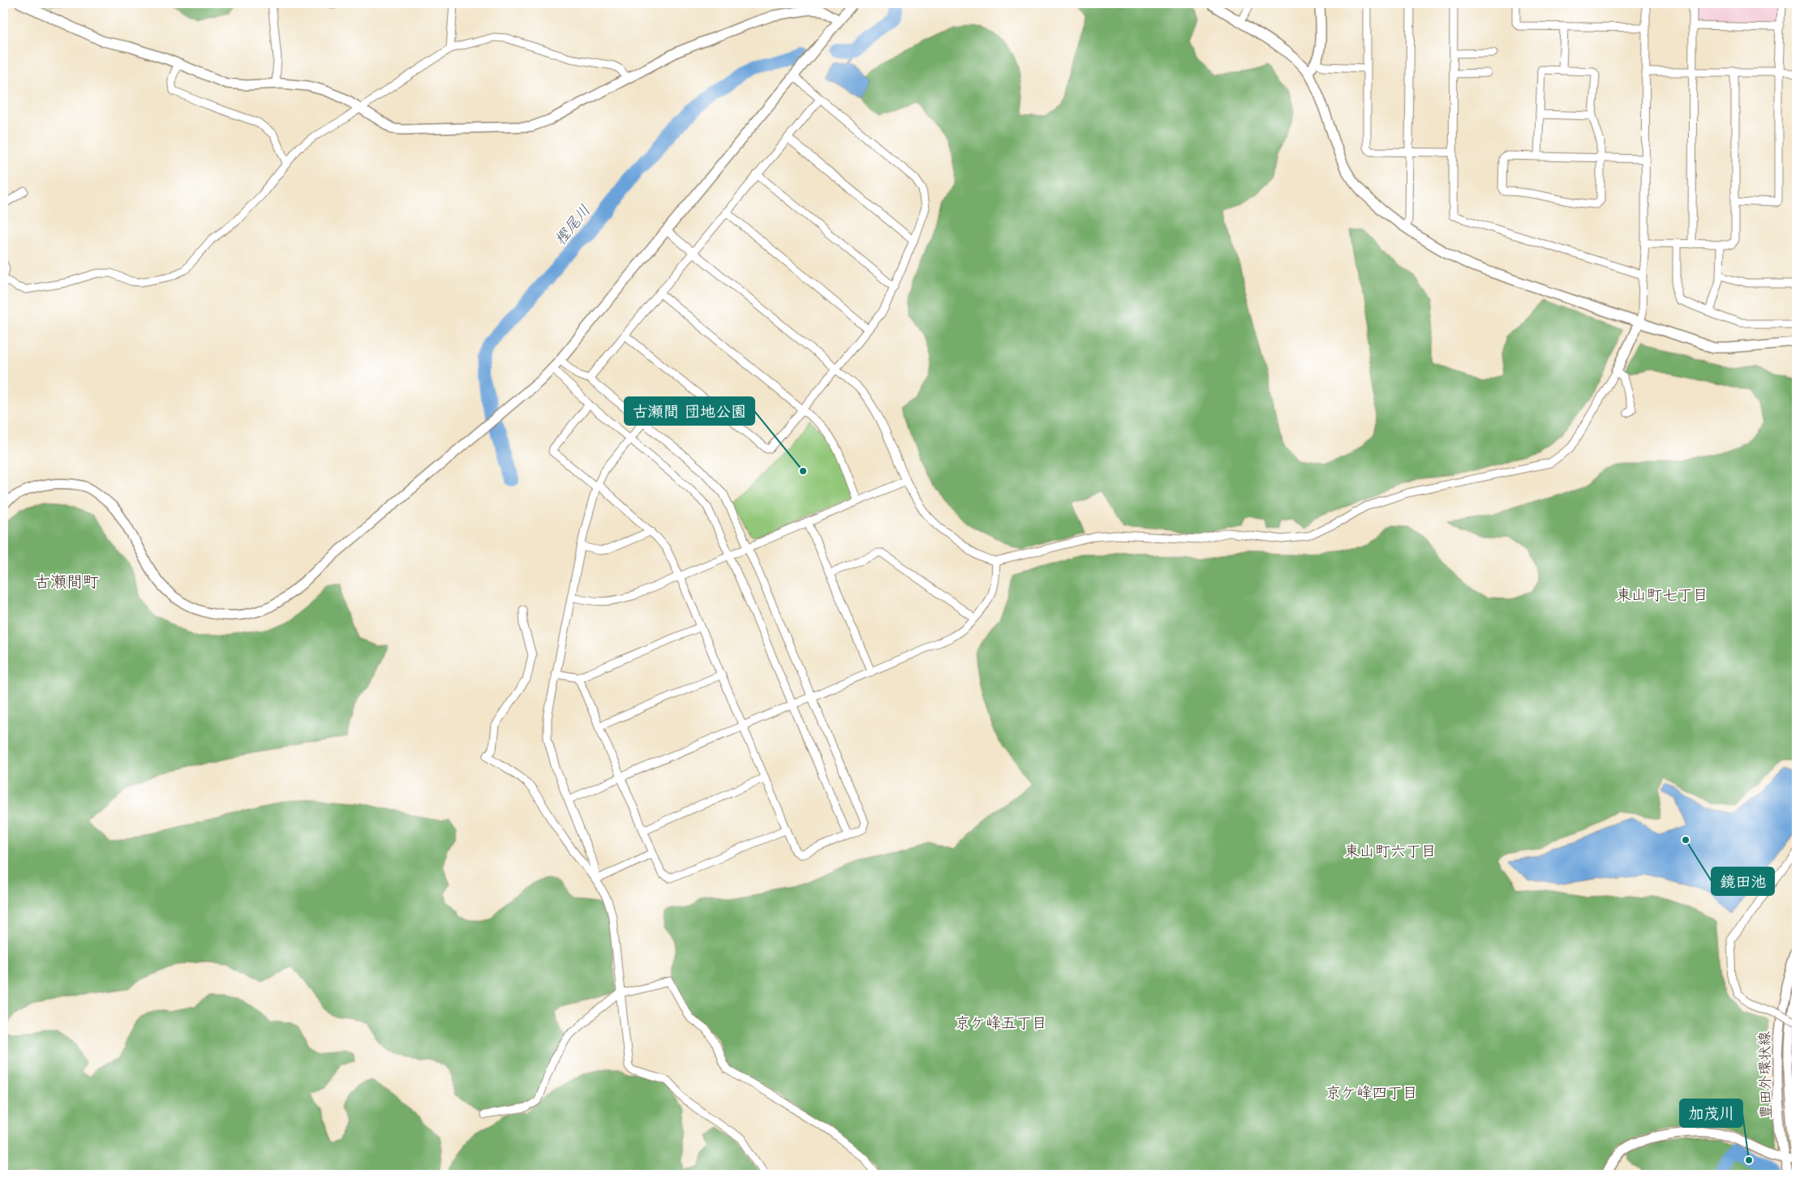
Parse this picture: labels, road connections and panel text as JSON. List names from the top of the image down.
{
  "streets": {
    "street": ["豊田外環状線"]
  },
  "districts": [
    "古瀬間町",
    "東山町七丁目",
    "東山町六丁目",
    "京ケ峰五丁目",
    "京ケ峰四丁目"
  ],
  "water": ["樫尾川"],
  "places": ["古瀬間 団地公園", "鏡田池", "加茂川"]
}
